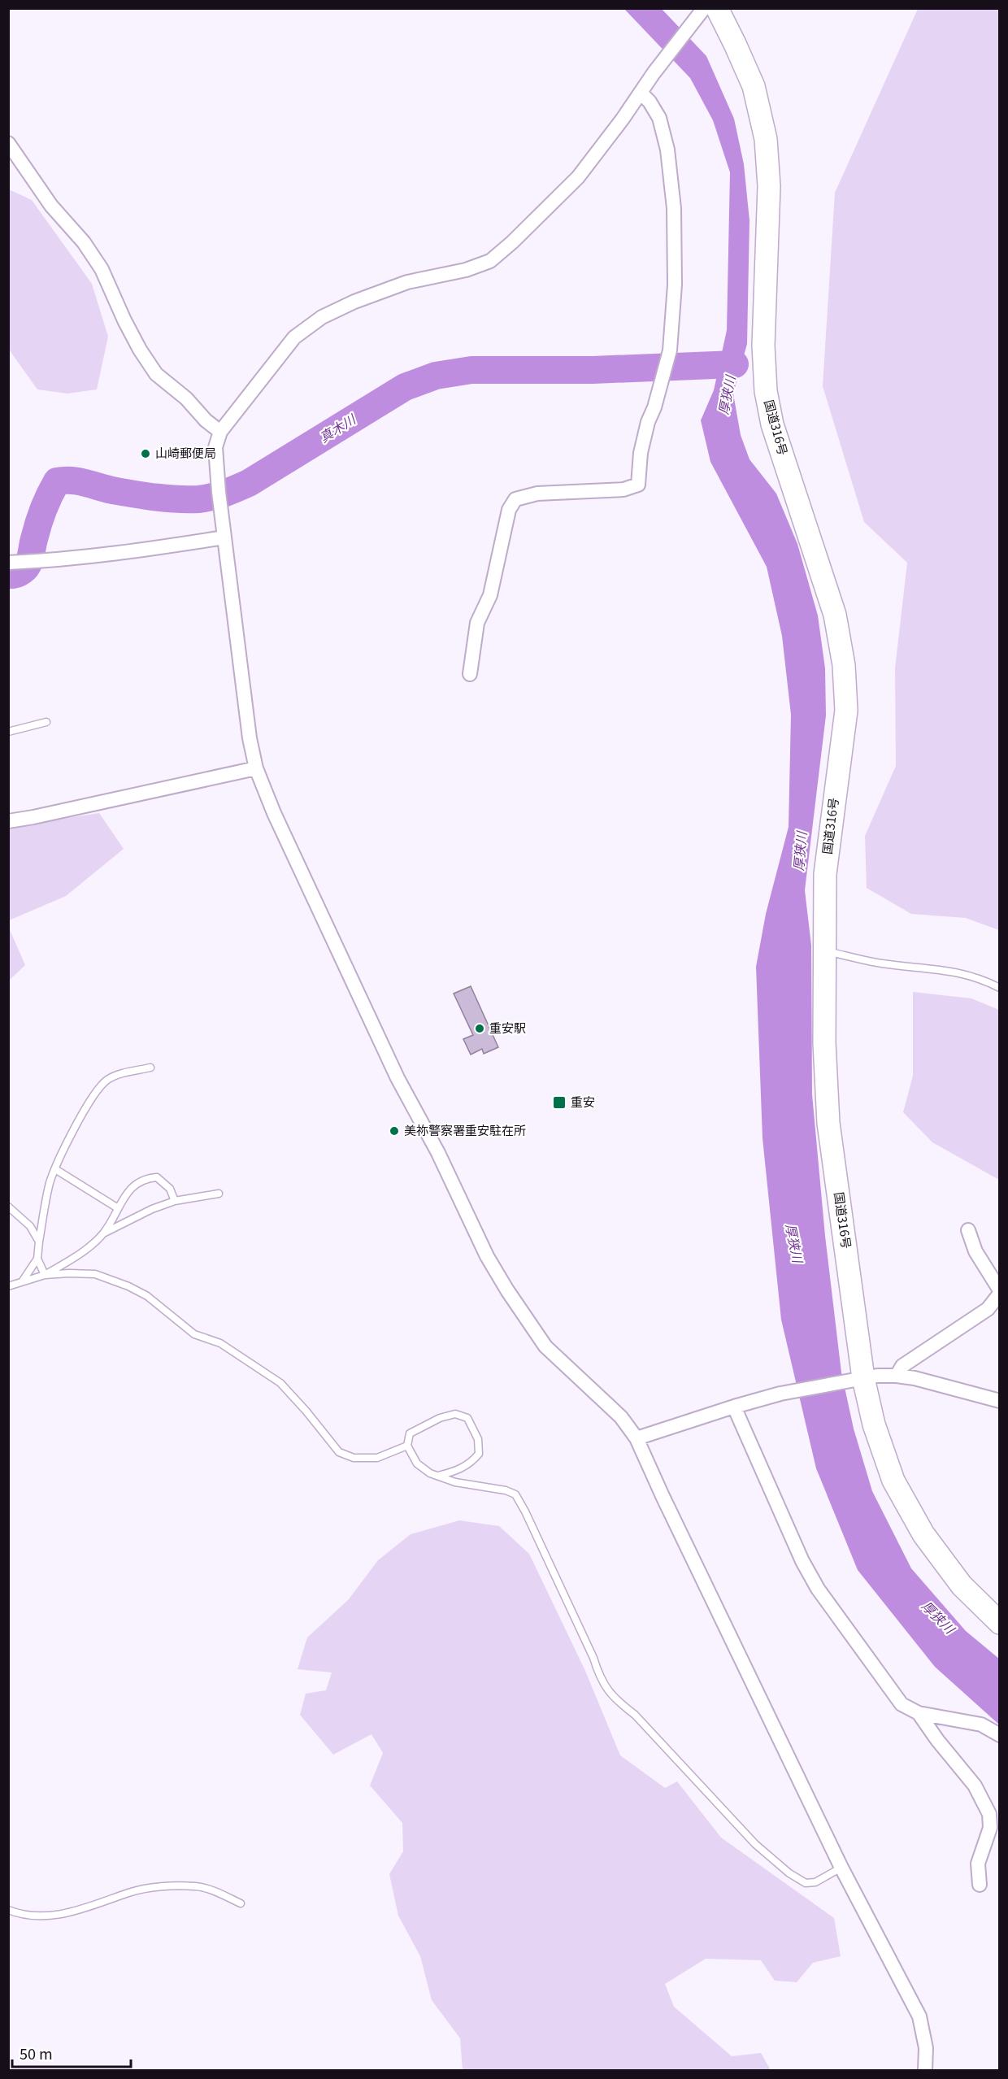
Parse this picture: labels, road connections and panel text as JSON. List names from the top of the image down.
{
  "streets": {
    "highway": ["国道316号"]
  },
  "water": ["厚狭川", "真木川"],
  "places": {
    "other": ["山崎郵便局", "重安駅", "美祢警察署重安駐在所"],
    "transit": ["重安"]
  },
  "scale_bar": "50 m"
}
